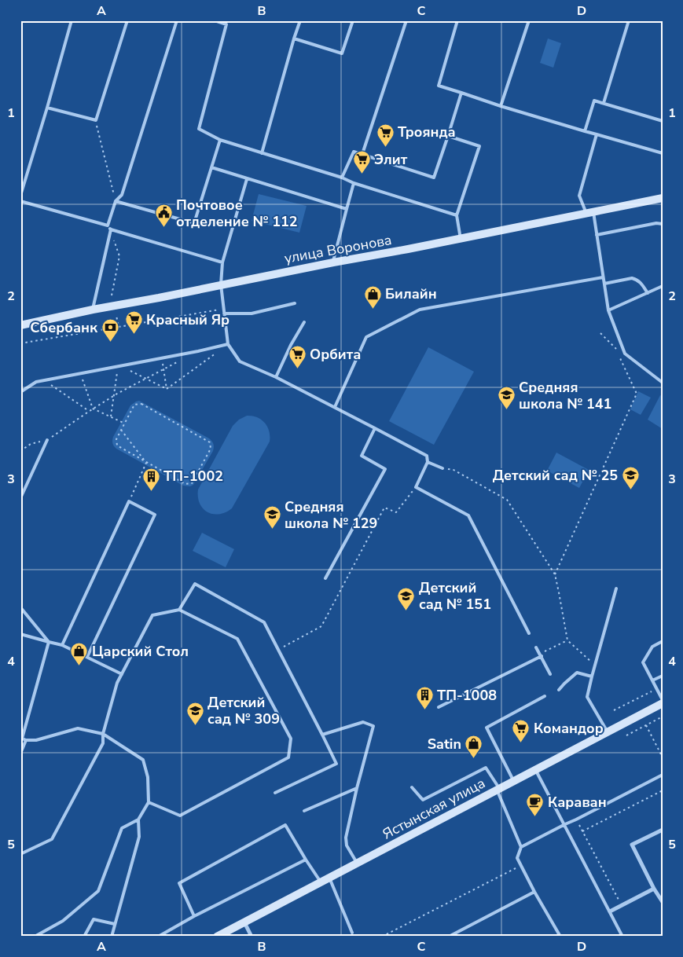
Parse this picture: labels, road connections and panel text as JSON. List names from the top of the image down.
{
  "streets": {
    "main road": ["улица Воронова", "Ястынская улица"]
  },
  "places": {
    "supermarket": [
      "Троянда",
      "Элит",
      "Красный Яр",
      "Орбита",
      "Командор"
    ],
    "public building": ["Почтовое отделение № 112"],
    "shop": ["Билайн", "Царский Стол", "Satin"],
    "bank": ["Сбербанк"],
    "school or university": [
      "Средняя школа № 141",
      "Детский сад № 25",
      "Средняя школа № 129",
      "Детский сад № 151",
      "Детский сад № 309"
    ],
    "building": ["ТП-1002", "ТП-1008"],
    "cafe": ["Караван"]
  },
  "grid": {
    "columns": [
      "A",
      "B",
      "C",
      "D"
    ],
    "rows": [
      "1",
      "2",
      "3",
      "4",
      "5"
    ]
  }
}
